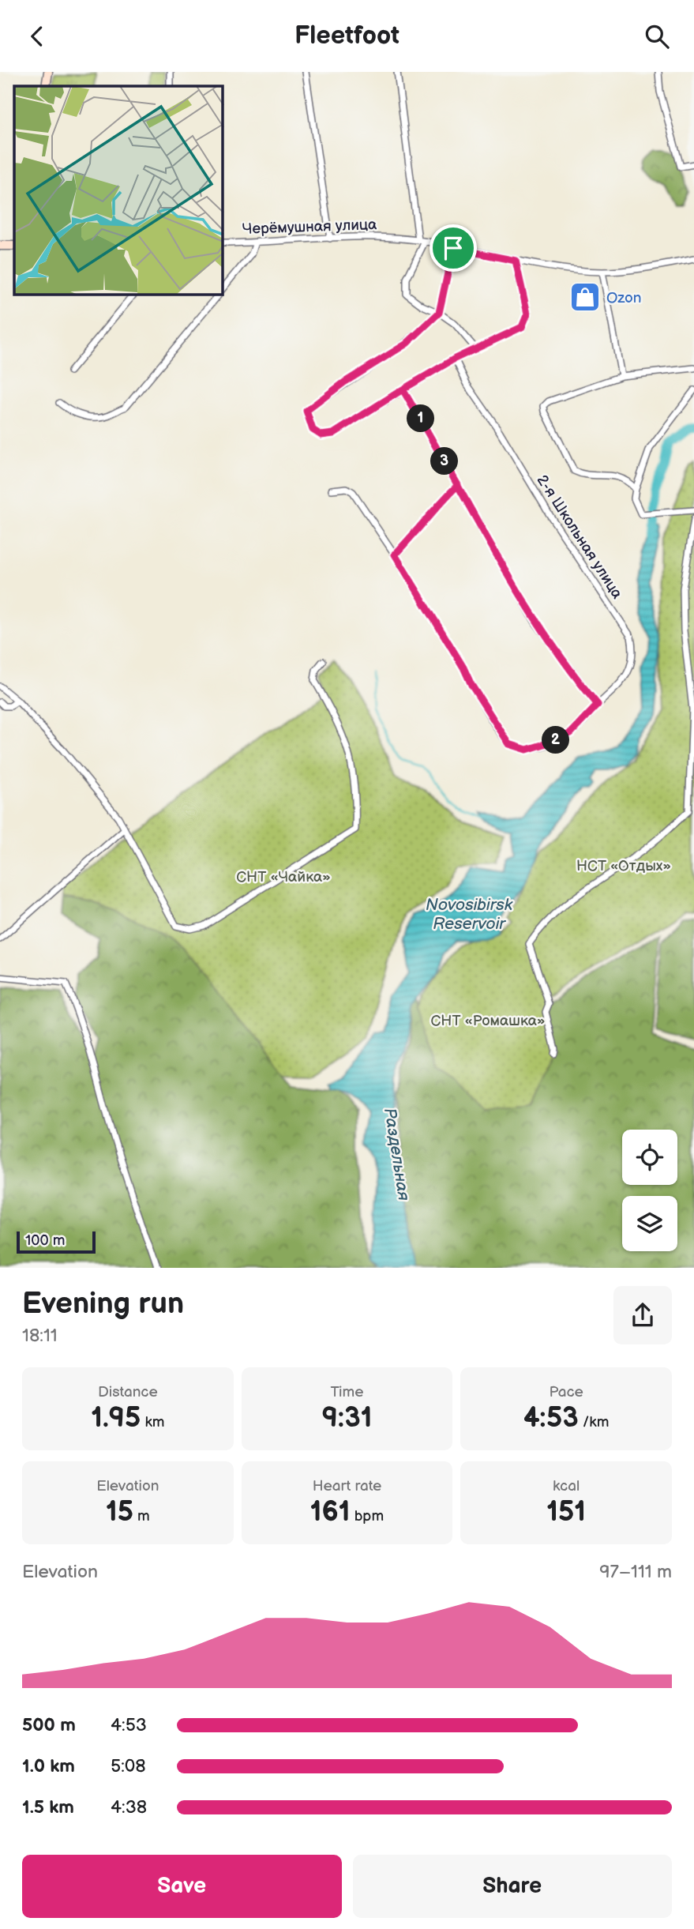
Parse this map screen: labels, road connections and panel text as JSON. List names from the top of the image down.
{
  "streets": {
    "street": ["Черёмушная улица", "2-я Школьная улица"]
  },
  "water": ["Novosibirsk Reservoir", "Раздельная"],
  "parks": ["НСТ «Отдых»", "СНТ «Чайка»", "СНТ «Ромашка»"],
  "places": {
    "shop": ["Ozon"]
  },
  "scale_bar": "100 m",
  "page": {
    "header": "Fleetfoot",
    "pins": ["1", "3", "2"],
    "scale": "100 m",
    "heading": ["Evening run", "18:11"],
    "stats": [
      ["Distance", "1.95 km"],
      ["Time", "9:31"],
      ["Pace", "4:53 /km"],
      ["Elevation", "15 m"],
      ["Heart rate", "161 bpm"],
      ["kcal", "151"]
    ],
    "chart": ["Elevation", "97–111 m"],
    "list": [
      {
        "name": "500 m",
        "note": "4:53"
      },
      {
        "name": "1.0 km",
        "note": "5:08"
      },
      {
        "name": "1.5 km",
        "note": "4:38"
      }
    ],
    "buttons": ["Save", "Share"]
  }
}
